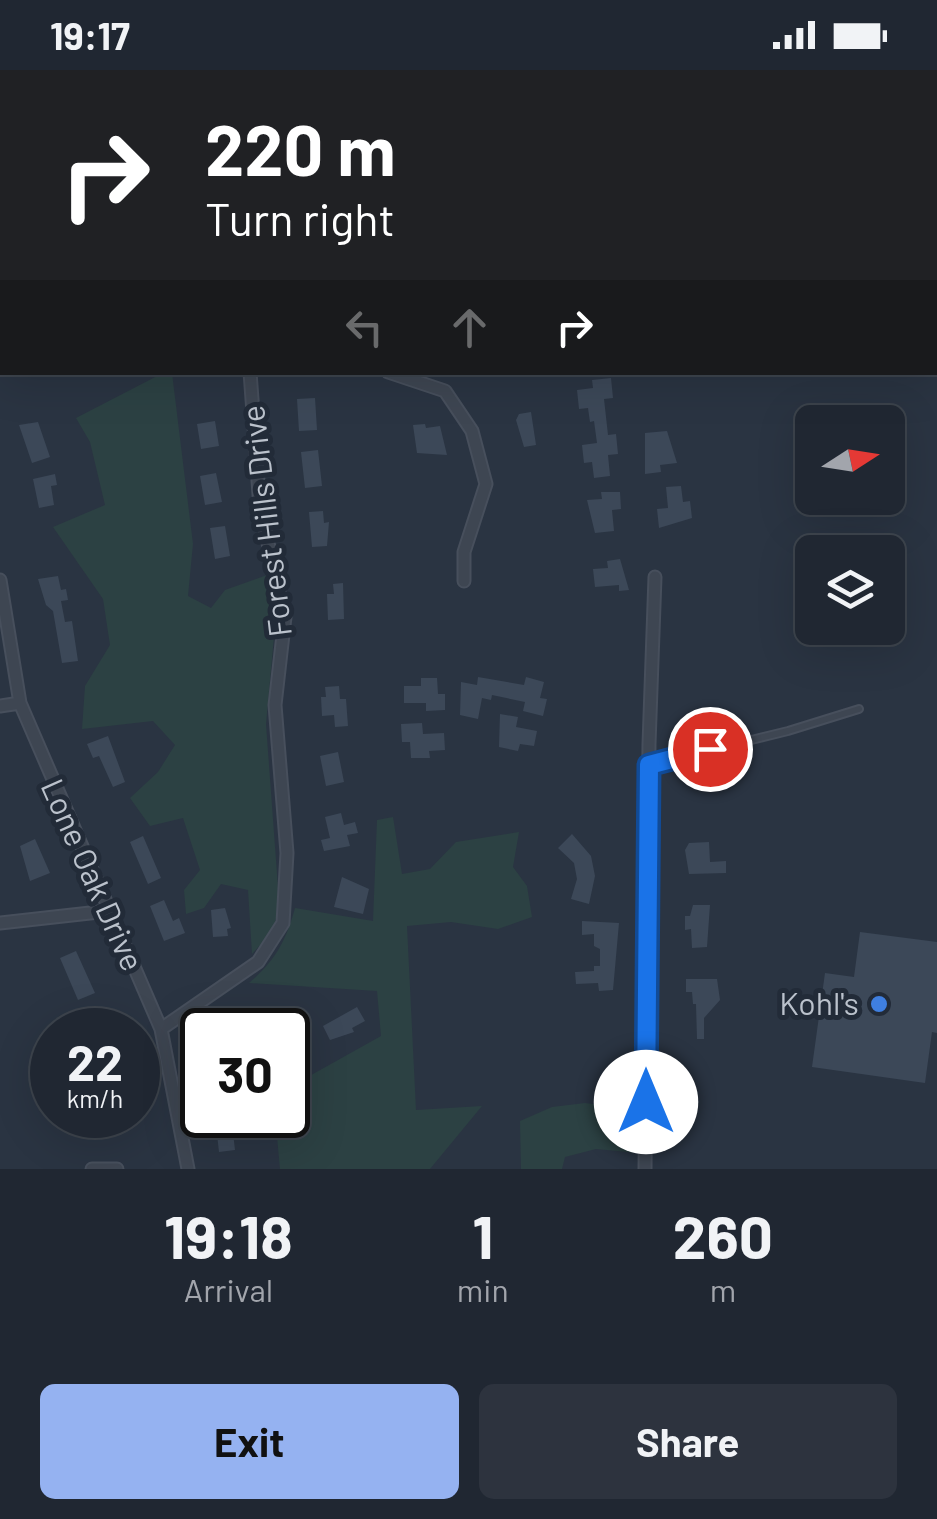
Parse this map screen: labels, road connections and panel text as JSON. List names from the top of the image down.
{
  "streets": {
    "street": ["Forest Hills Drive", "Lone Oak Drive"]
  },
  "crossings": [
    ["Forest Hills Drive", "Lone Oak Drive"]
  ],
  "places": ["Kohl's"],
  "north": "right",
  "page": {
    "status": "19:17",
    "turn": ["220 m", "Turn right"],
    "speed": "22 km/h",
    "limit": "30",
    "eta": [
      "19:18",
      "Arrival",
      "1",
      "min",
      "260",
      "m"
    ],
    "buttons": ["Exit", "Share"]
  }
}
